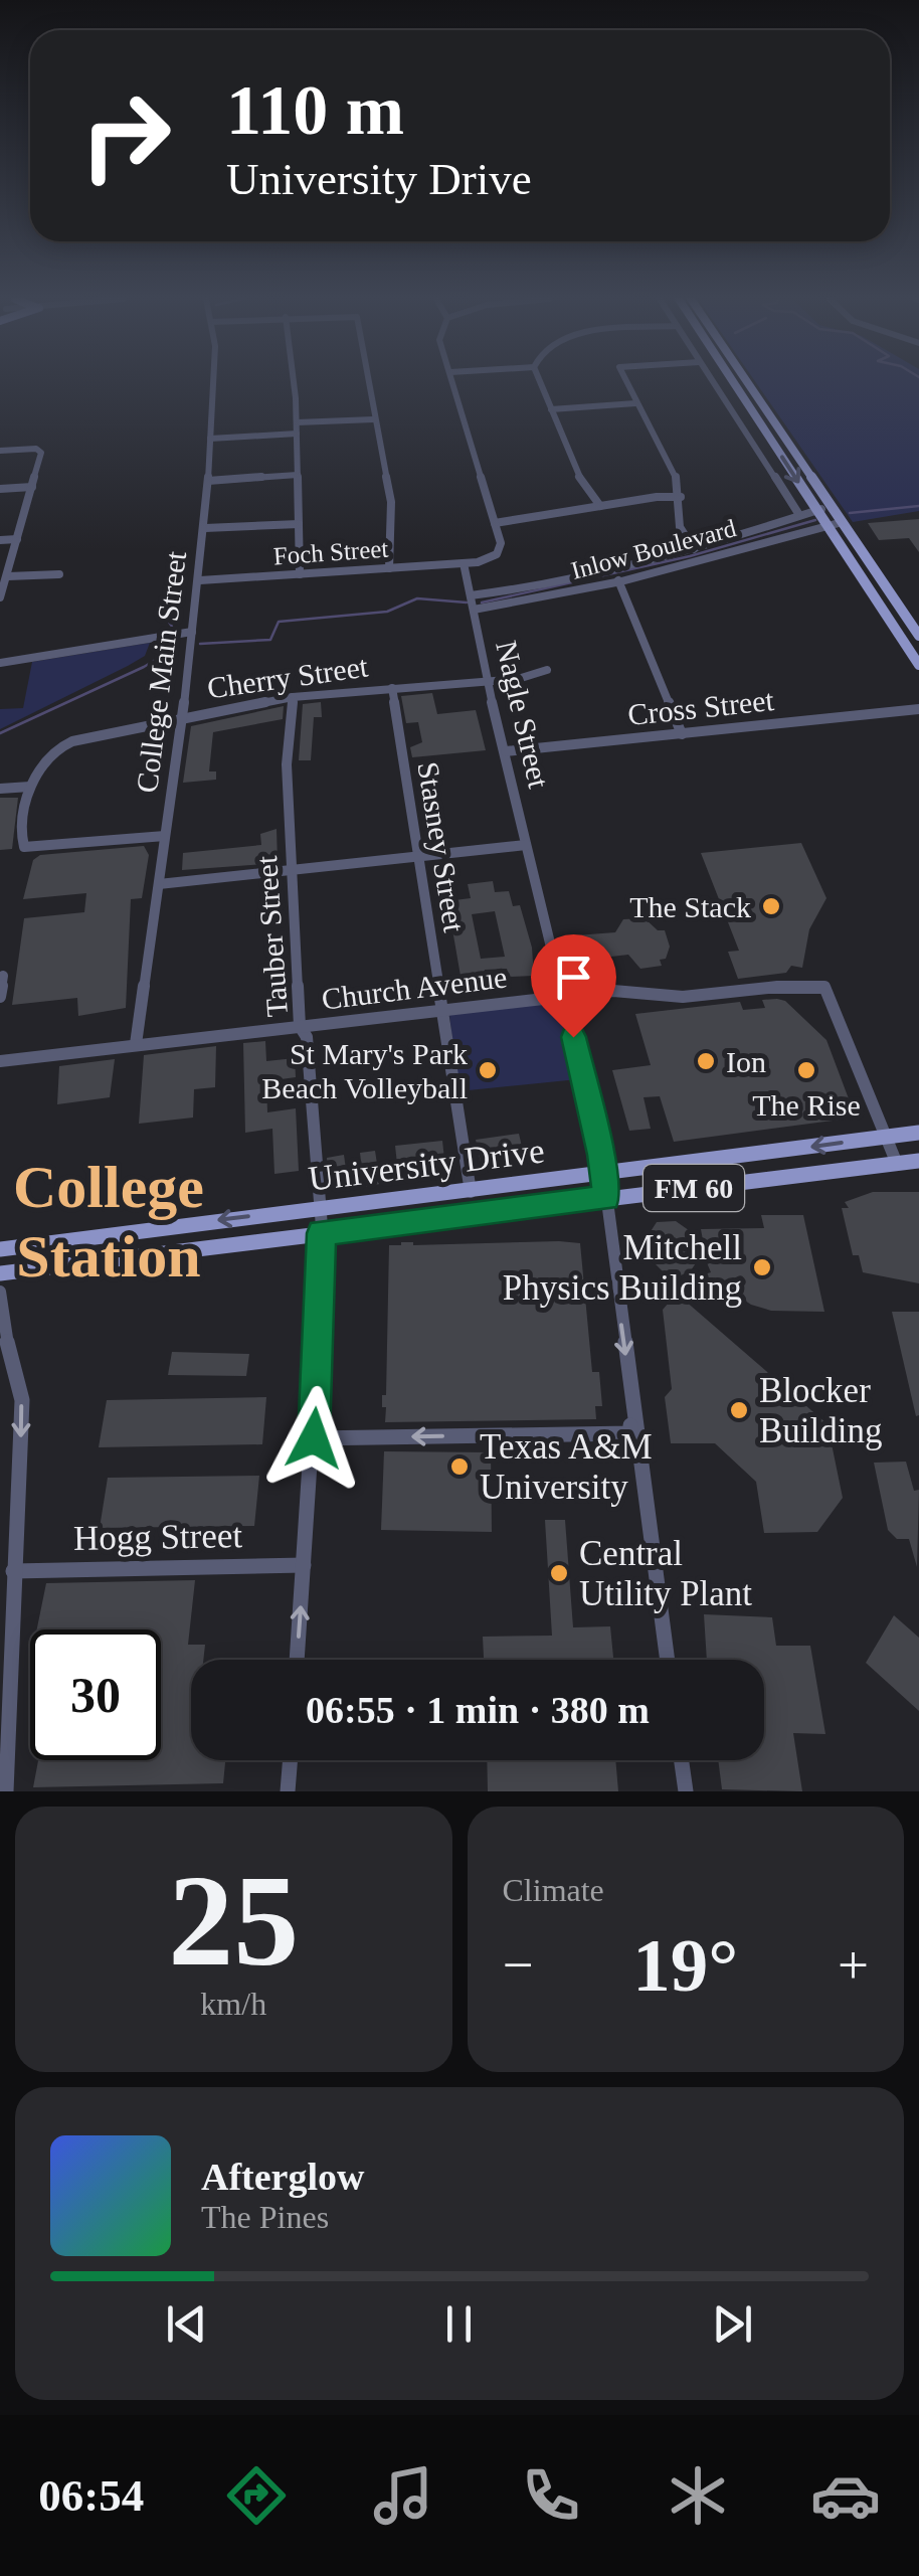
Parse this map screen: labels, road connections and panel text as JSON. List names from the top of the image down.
{
  "streets": {
    "main road": ["University Drive", "FM 60"],
    "street": [
      "Inlow Boulevard",
      "Foch Street",
      "College Main Street",
      "Cherry Street",
      "Cross Street",
      "Nagle Street",
      "Stasney Street",
      "Tauber Street",
      "Church Avenue",
      "Hogg Street"
    ]
  },
  "crossings": [
    ["Inlow Boulevard", "Nagle Street"],
    ["Foch Street", "College Main Street"],
    ["Foch Street", "Nagle Street"],
    ["College Main Street", "Cherry Street"],
    ["College Main Street", "Church Avenue"],
    ["Cherry Street", "Nagle Street"],
    ["Cherry Street", "Stasney Street"],
    ["Cherry Street", "Tauber Street"],
    ["Cross Street", "Nagle Street"],
    ["Nagle Street", "Church Avenue"],
    ["Nagle Street", "University Drive"],
    ["Stasney Street", "Church Avenue"],
    ["Stasney Street", "University Drive"],
    ["Tauber Street", "Church Avenue"],
    ["Tauber Street", "University Drive"],
    ["Tauber Street", "Hogg Street"],
    ["Church Avenue", "University Drive"]
  ],
  "districts": ["College Station"],
  "places": [
    "The Stack",
    "Ion",
    "St Mary's Park Beach Volleyball",
    "The Rise",
    "Mitchell Physics Building",
    "Blocker Building",
    "Texas A&M University",
    "Central Utility Plant"
  ],
  "page": {
    "turn": ["110 m", "University Drive"],
    "limit": "30",
    "trip": "06:55 · 1 min · 380 m",
    "tile": [
      ["25", "km/h"],
      "Climate"
    ],
    "heat": ["−", "19°", "+"],
    "song": ["Afterglow", "The Pines"],
    "tabs": "06:54"
  }
}
